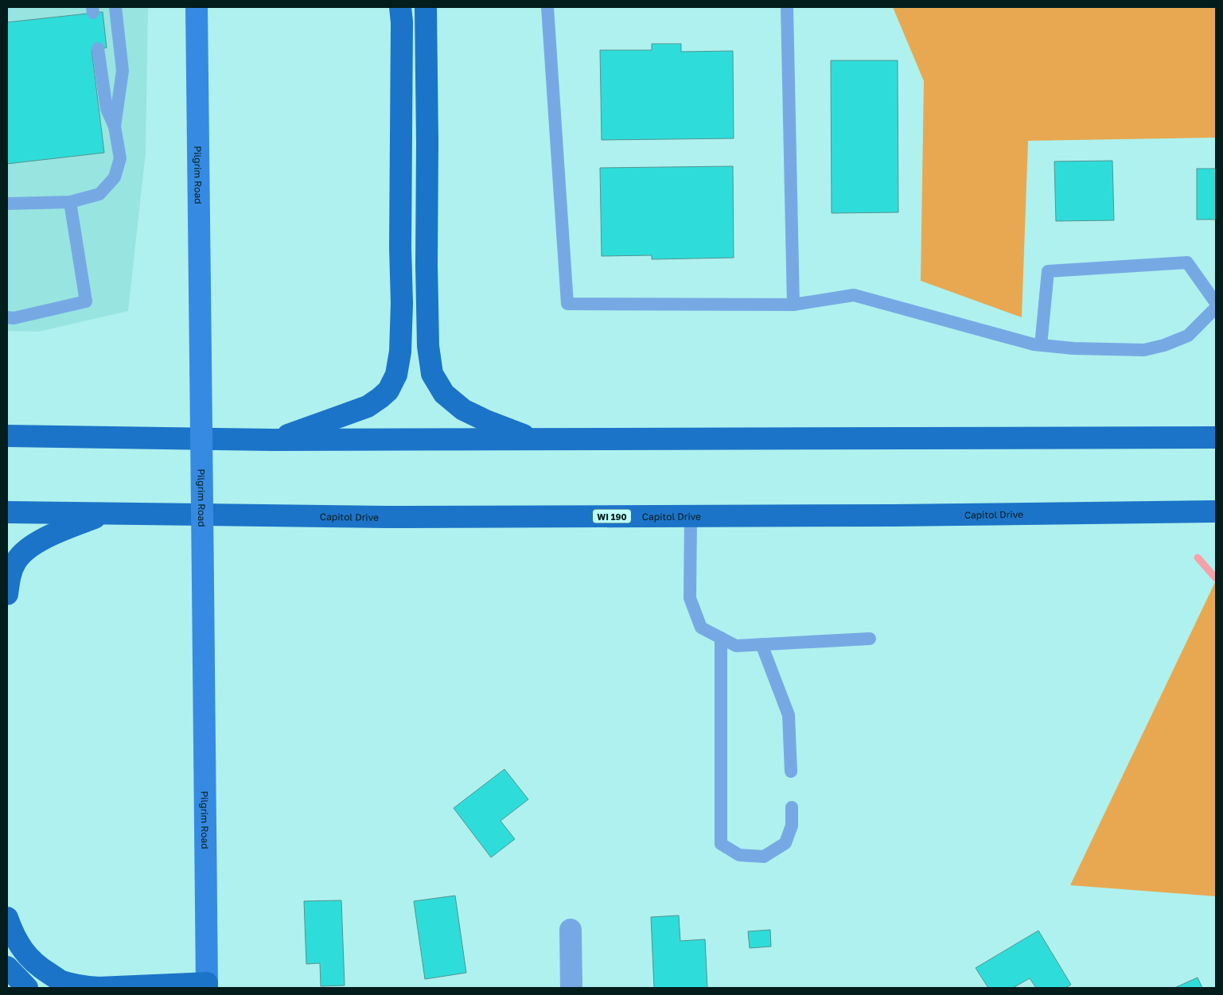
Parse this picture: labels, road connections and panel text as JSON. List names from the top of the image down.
{
  "streets": {
    "main road": ["Pilgrim Road", "Capitol Drive", "WI 190"]
  }
}
